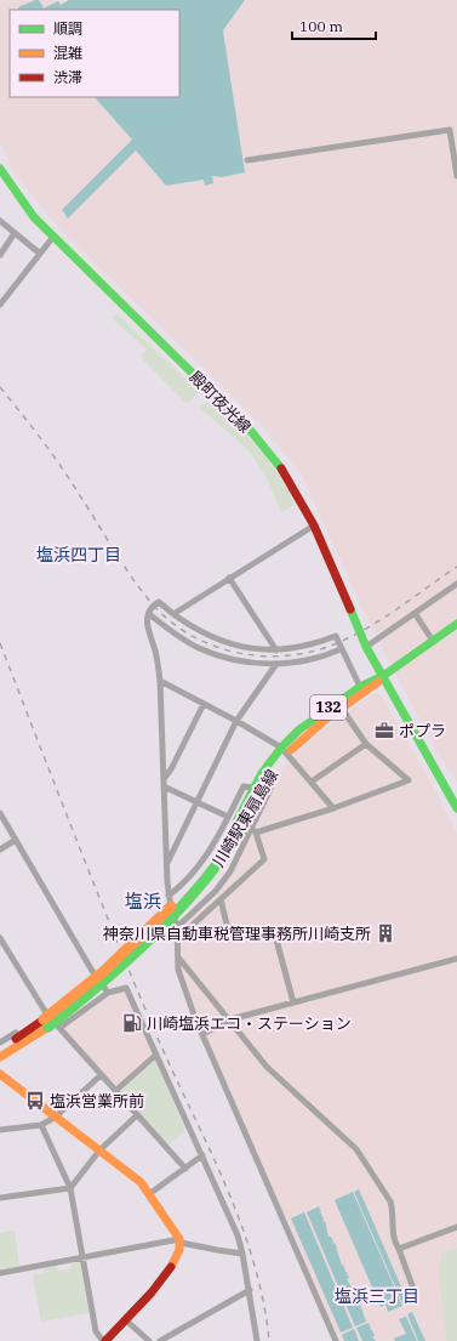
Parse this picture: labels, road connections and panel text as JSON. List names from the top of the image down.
{
  "streets": {
    "main road": ["殿町夜光線", "132", "川崎駅東扇島線"]
  },
  "crossings": [
    ["殿町夜光線", "川崎駅東扇島線"]
  ],
  "districts": ["塩浜四丁目", "塩浜", "塩浜三丁目"],
  "places": {
    "office": ["ポプラ"],
    "building": ["神奈川県自動車税管理事務所川崎支所"],
    "fuel station": ["川崎塩浜エコ・ステーション"],
    "bus stop": ["塩浜営業所前"]
  },
  "legend": ["順調", "混雑", "渋滞"],
  "scale_bar": "100 m"
}
